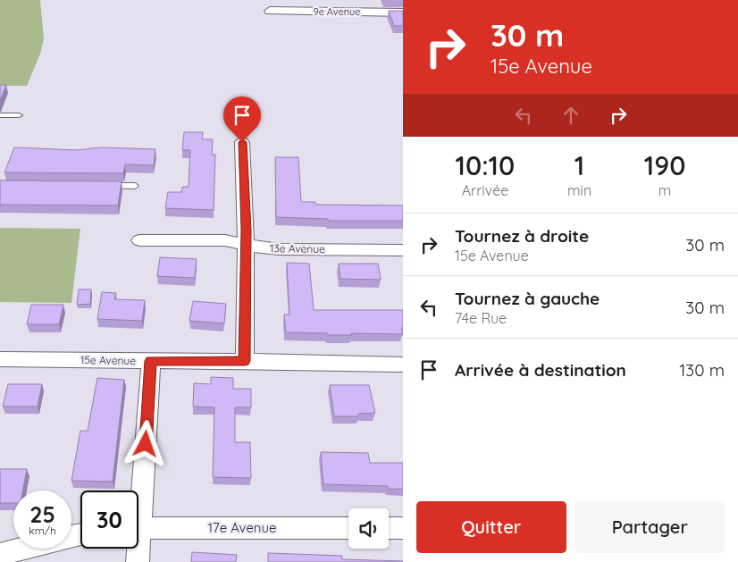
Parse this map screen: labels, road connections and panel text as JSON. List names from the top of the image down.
{
  "streets": {
    "street": [
      "9e Avenue",
      "13e Avenue",
      "15e Avenue",
      "17e Avenue"
    ]
  },
  "page": {
    "turn": ["30 m", "15e Avenue"],
    "eta": [
      "10:10",
      "Arrivée",
      "1",
      "min",
      "190",
      "m"
    ],
    "list": [
      {
        "name": "Tournez à droite",
        "note": "15e Avenue",
        "value": "30 m"
      },
      {
        "name": "Tournez à gauche",
        "note": "74e Rue",
        "value": "30 m"
      },
      {
        "name": "Arrivée à destination",
        "value": "130 m"
      }
    ],
    "speed": "25 km/h",
    "limit": "30",
    "buttons": ["Quitter", "Partager"]
  }
}
